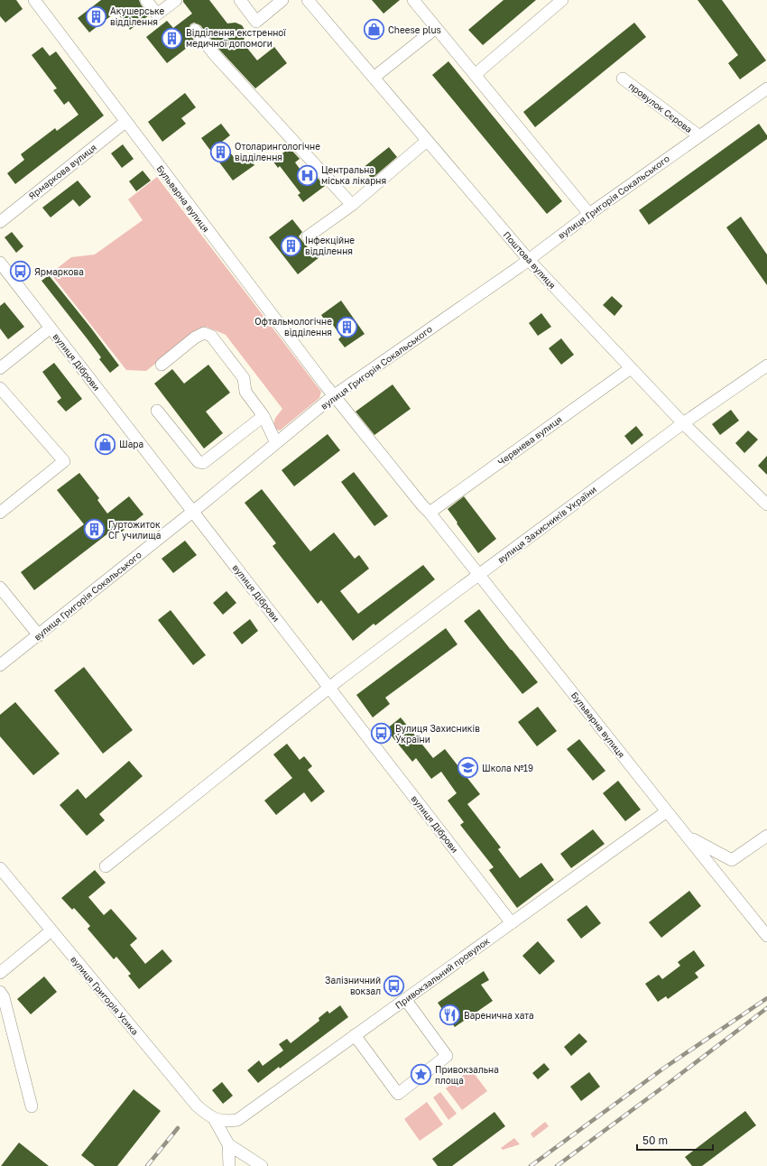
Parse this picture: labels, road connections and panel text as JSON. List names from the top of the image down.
{
  "streets": {
    "street": [
      "провулок Сєрова",
      "Ярмаркова вулиця",
      "вулиця Григорія Сокальського",
      "Бульварна вулиця",
      "Поштова вулиця",
      "вулиця Діброви",
      "Червнева вулиця",
      "вулиця Захисників України",
      "Привокзальний провулок",
      "вулиця Григорія Усика"
    ]
  },
  "crossings": [
    ["провулок Сєрова", "вулиця Григорія Сокальського"],
    ["Ярмаркова вулиця", "Бульварна вулиця"],
    ["вулиця Григорія Сокальського", "Бульварна вулиця"],
    ["вулиця Григорія Сокальського", "Поштова вулиця"],
    ["вулиця Григорія Сокальського", "вулиця Діброви"],
    ["Бульварна вулиця", "Червнева вулиця"],
    ["Бульварна вулиця", "вулиця Захисників України"],
    ["Бульварна вулиця", "Привокзальний провулок"],
    ["Поштова вулиця", "Червнева вулиця"],
    ["Поштова вулиця", "вулиця Захисників України"],
    ["вулиця Діброви", "вулиця Захисників України"],
    ["вулиця Діброви", "Привокзальний провулок"],
    ["Привокзальний провулок", "вулиця Григорія Усика"]
  ],
  "places": {
    "building": [
      "Акушерське відділення",
      "Відділення екстренної медичної допомоги",
      "Отоларингологічне відділення",
      "Інфекційне відділення",
      "Офтальмологічне відділення",
      "Гуртожиток СГ училища"
    ],
    "shop": ["Cheese plus", "Шара"],
    "hospital": ["Центральна міська лікарня"],
    "bus stop": ["Ярмаркова", "Вулиця Захисників України", "Залізничний вокзал"],
    "school or university": ["Школа №19"],
    "restaurant": ["Варенична хата"],
    "place": ["Привокзальна площа"]
  },
  "scale_bar": "50 m"
}
